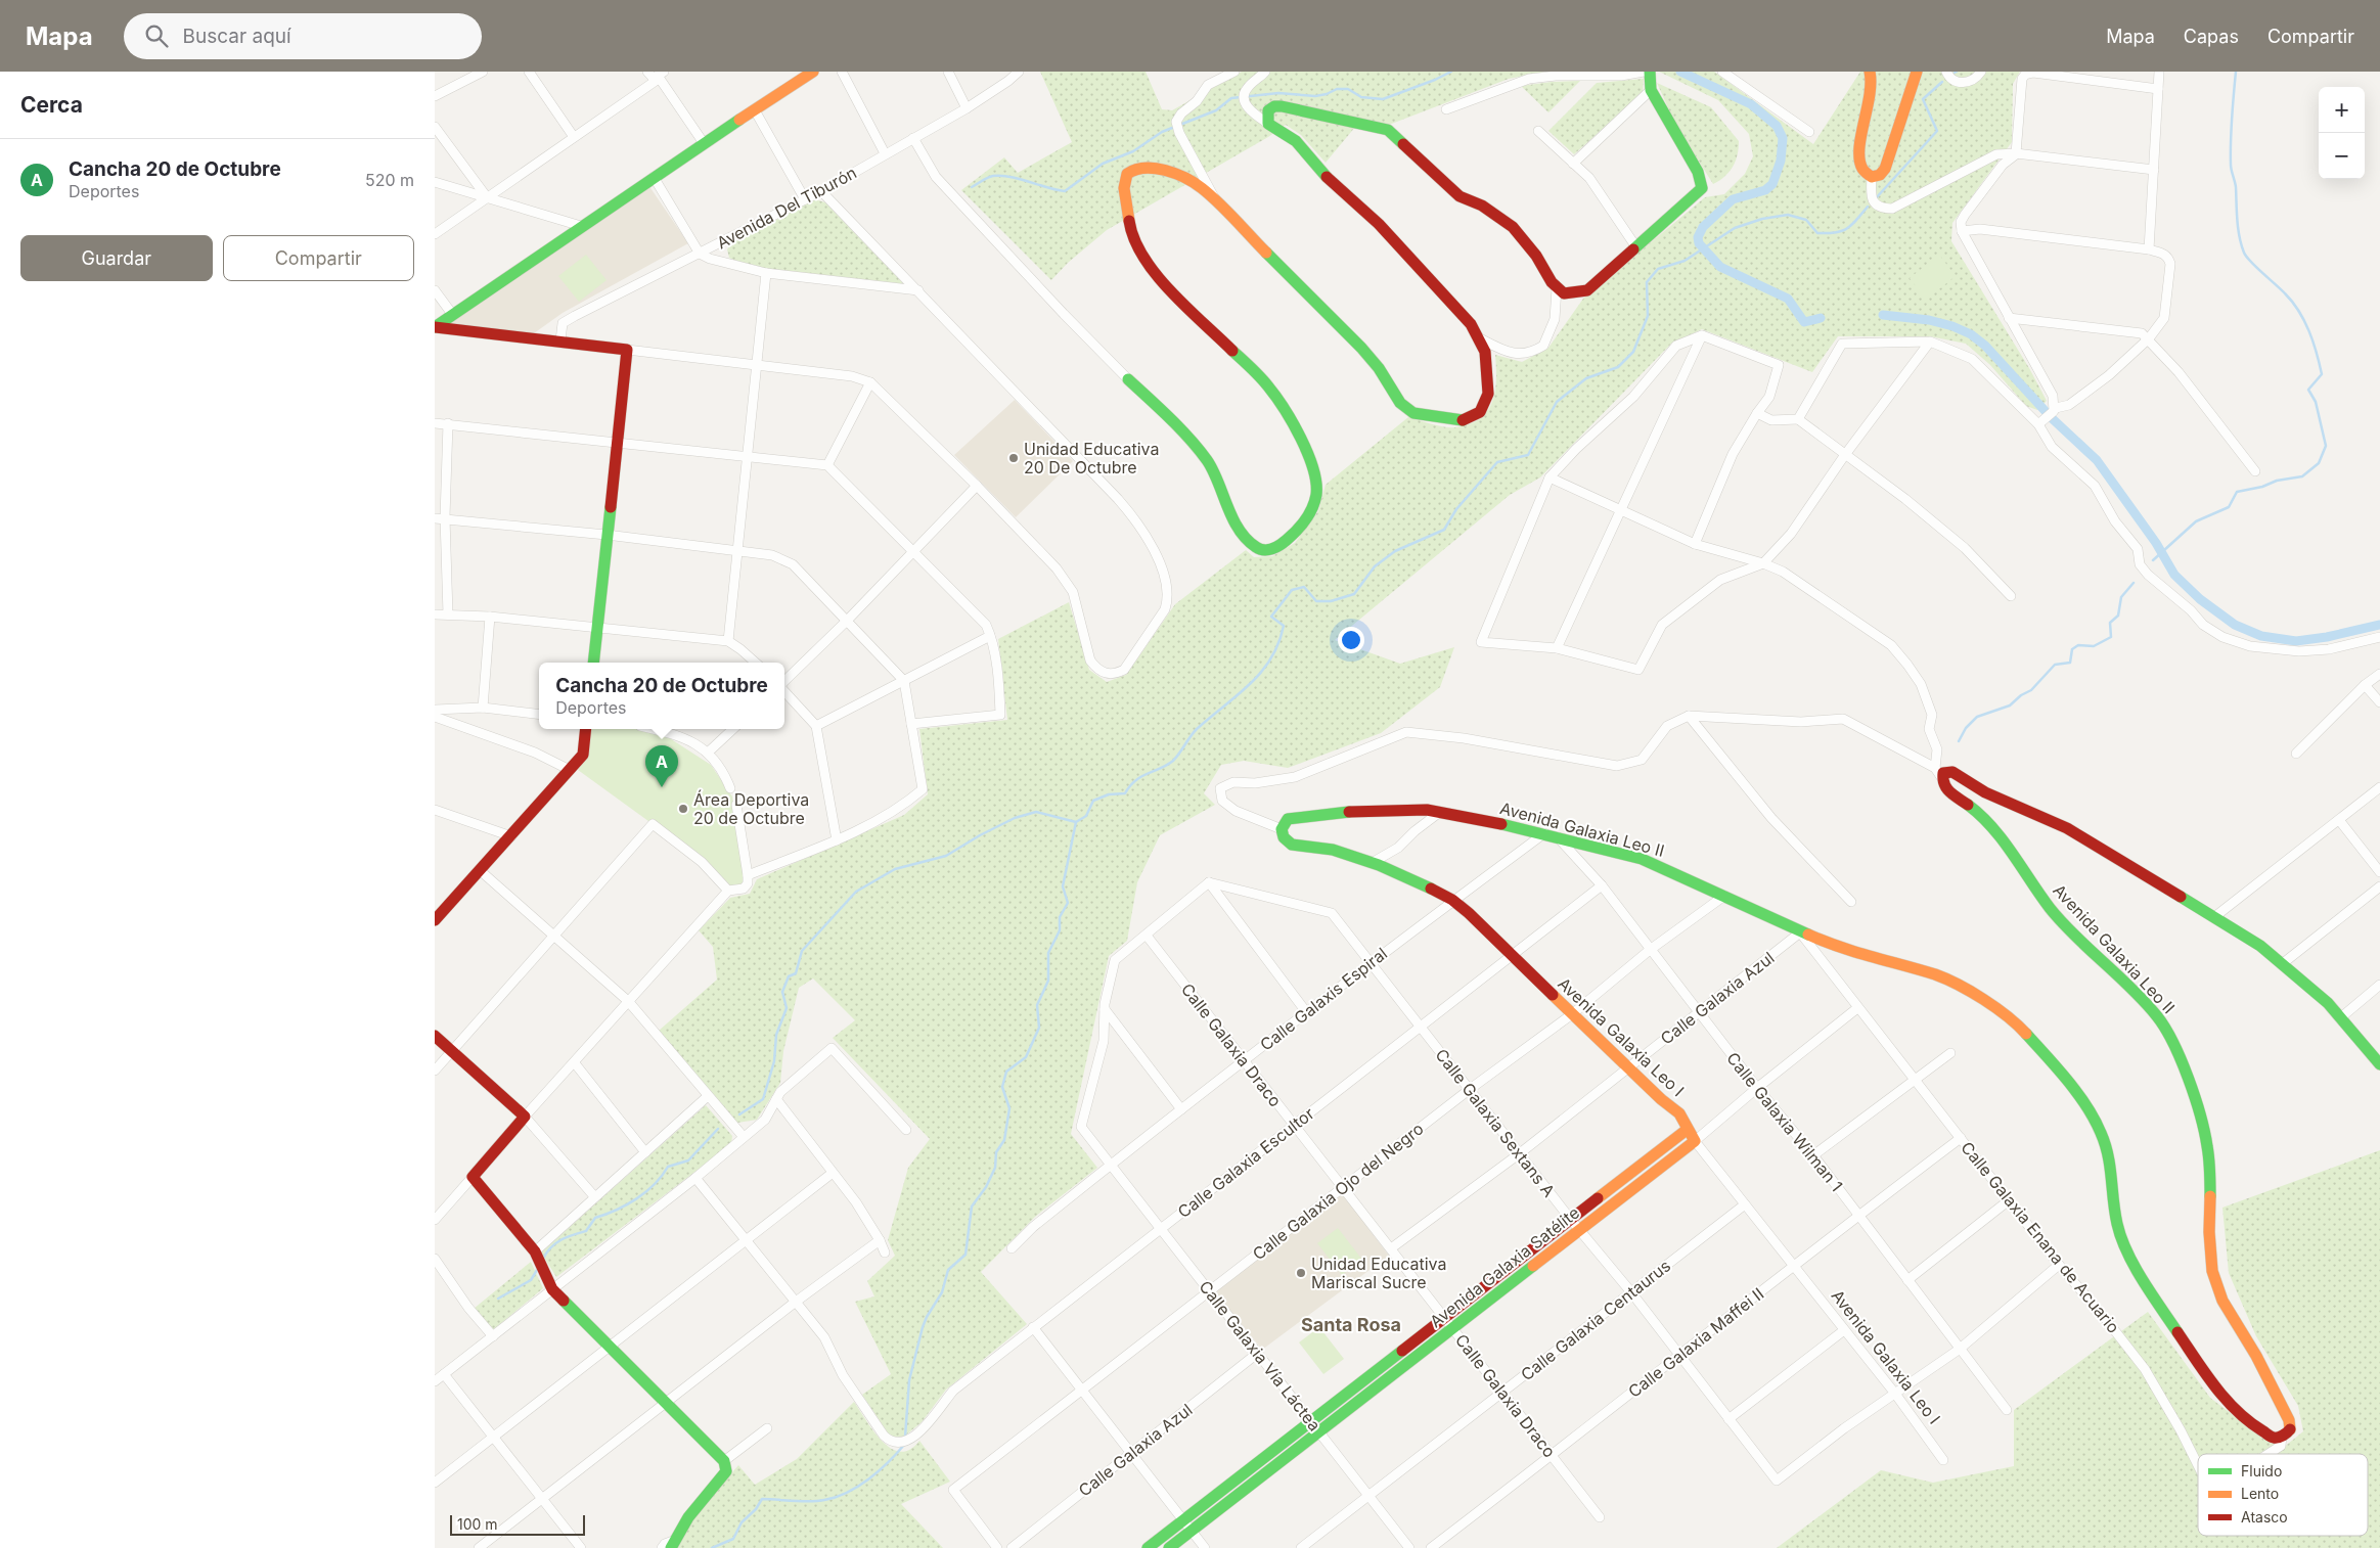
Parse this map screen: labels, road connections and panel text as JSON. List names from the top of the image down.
{
  "streets": {
    "street": [
      "Avenida Del Tiburón",
      "Avenida Galaxia Leo II",
      "Calle Galaxia Azul",
      "Calle Galaxis Espiral",
      "Avenida Galaxia Leo I",
      "Calle Galaxia Draco",
      "Calle Galaxia Wilman 1",
      "Calle Galaxia Sextans A",
      "Calle Galaxia Escultor",
      "Calle Galaxia Ojo del Negro",
      "Calle Galaxia Enana de Acuario",
      "Avenida Galaxia Satélite",
      "Calle Galaxia Centaurus",
      "Calle Galaxia Maffei II",
      "Calle Galaxia Vía Láctea"
    ]
  },
  "crossings": [
    ["Avenida Galaxia Leo II", "Calle Galaxia Azul"],
    ["Avenida Galaxia Leo II", "Calle Galaxis Espiral"],
    ["Avenida Galaxia Leo II", "Avenida Galaxia Leo I"],
    ["Avenida Galaxia Leo II", "Calle Galaxia Wilman 1"],
    ["Avenida Galaxia Leo II", "Calle Galaxia Ojo del Negro"],
    ["Avenida Galaxia Leo II", "Calle Galaxia Enana de Acuario"],
    ["Calle Galaxia Azul", "Avenida Galaxia Leo I"],
    ["Calle Galaxia Azul", "Calle Galaxia Draco"],
    ["Calle Galaxia Azul", "Calle Galaxia Wilman 1"],
    ["Calle Galaxia Azul", "Calle Galaxia Sextans A"],
    ["Calle Galaxia Azul", "Calle Galaxia Enana de Acuario"],
    ["Calle Galaxia Azul", "Calle Galaxia Vía Láctea"],
    ["Calle Galaxis Espiral", "Avenida Galaxia Leo I"],
    ["Calle Galaxis Espiral", "Calle Galaxia Draco"],
    ["Calle Galaxis Espiral", "Calle Galaxia Sextans A"],
    ["Calle Galaxis Espiral", "Calle Galaxia Vía Láctea"],
    ["Avenida Galaxia Leo I", "Calle Galaxia Sextans A"],
    ["Avenida Galaxia Leo I", "Calle Galaxia Escultor"],
    ["Avenida Galaxia Leo I", "Calle Galaxia Ojo del Negro"],
    ["Avenida Galaxia Leo I", "Avenida Galaxia Satélite"],
    ["Avenida Galaxia Leo I", "Calle Galaxia Centaurus"],
    ["Avenida Galaxia Leo I", "Calle Galaxia Maffei II"],
    ["Calle Galaxia Draco", "Calle Galaxia Escultor"],
    ["Calle Galaxia Draco", "Calle Galaxia Ojo del Negro"],
    ["Calle Galaxia Draco", "Avenida Galaxia Satélite"],
    ["Calle Galaxia Draco", "Calle Galaxia Centaurus"],
    ["Calle Galaxia Draco", "Calle Galaxia Maffei II"],
    ["Calle Galaxia Wilman 1", "Calle Galaxia Escultor"],
    ["Calle Galaxia Wilman 1", "Calle Galaxia Ojo del Negro"],
    ["Calle Galaxia Wilman 1", "Avenida Galaxia Satélite"],
    ["Calle Galaxia Wilman 1", "Calle Galaxia Maffei II"],
    ["Calle Galaxia Sextans A", "Calle Galaxia Escultor"],
    ["Calle Galaxia Sextans A", "Calle Galaxia Ojo del Negro"],
    ["Calle Galaxia Sextans A", "Avenida Galaxia Satélite"],
    ["Calle Galaxia Sextans A", "Calle Galaxia Centaurus"],
    ["Calle Galaxia Sextans A", "Calle Galaxia Maffei II"],
    ["Calle Galaxia Escultor", "Calle Galaxia Vía Láctea"],
    ["Calle Galaxia Ojo del Negro", "Calle Galaxia Vía Láctea"],
    ["Calle Galaxia Enana de Acuario", "Avenida Galaxia Satélite"],
    ["Calle Galaxia Enana de Acuario", "Calle Galaxia Maffei II"],
    ["Avenida Galaxia Satélite", "Calle Galaxia Vía Láctea"],
    ["Calle Galaxia Centaurus", "Calle Galaxia Vía Láctea"]
  ],
  "districts": ["Santa Rosa"],
  "places": ["Unidad Educativa 20 De Octubre", "Área Deportiva 20 de Octubre", "Unidad Educativa Mariscal Sucre"],
  "legend": ["Fluido", "Lento", "Atasco"],
  "scale_bar": "100 m",
  "page": {
    "header": "Mapa",
    "search": "Buscar aquí",
    "nav": ["Mapa", "Capas", "Compartir"],
    "heading": "Cerca",
    "map_buttons": ["+", "−"],
    "list": [
      {
        "mark": "A",
        "name": "Cancha 20 de Octubre",
        "note": "Deportes",
        "value": "520 m"
      }
    ],
    "buttons": ["Guardar", "Compartir"],
    "popup": ["Cancha 20 de Octubre", "Deportes"],
    "pins": "A",
    "scale": "100 m"
  }
}
